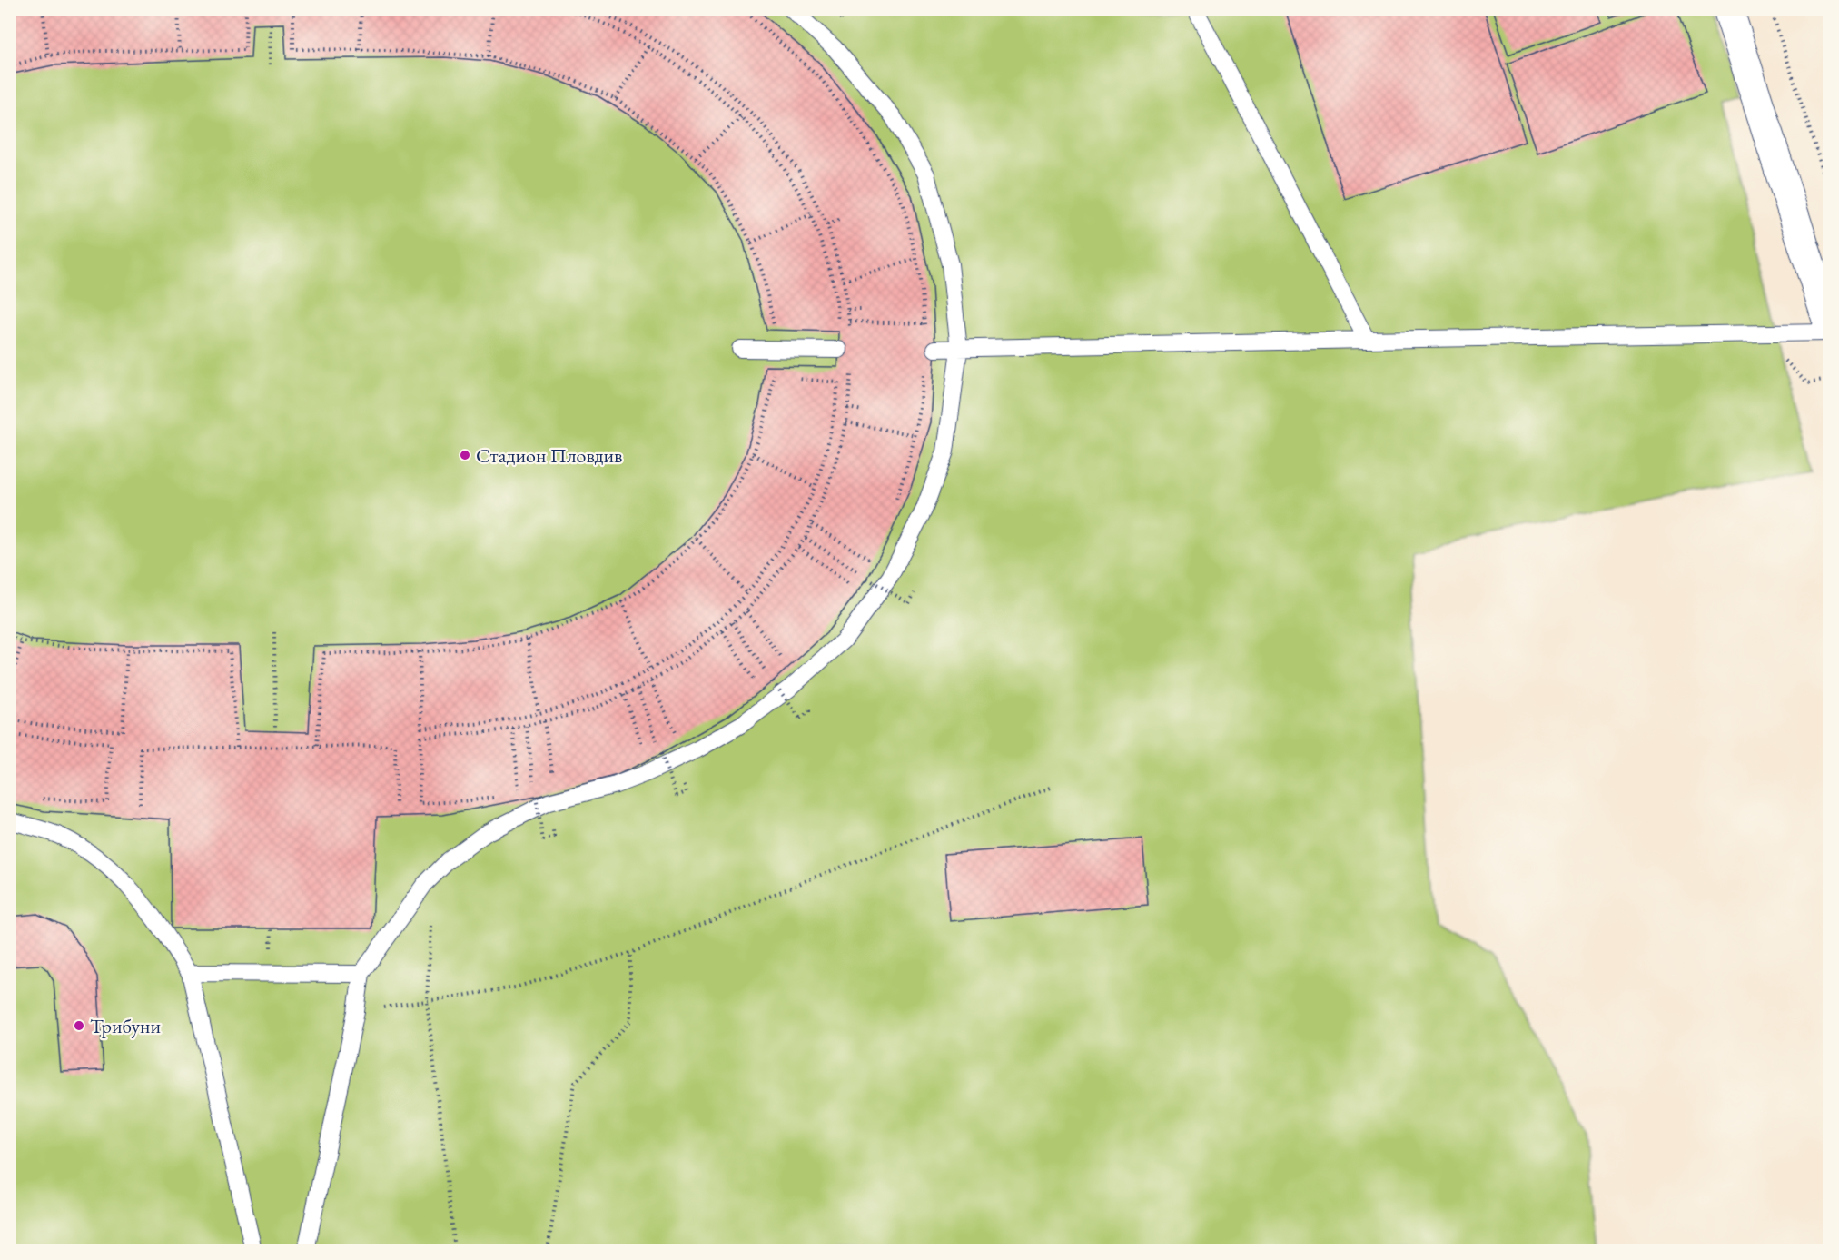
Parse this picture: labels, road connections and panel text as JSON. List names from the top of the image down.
{
  "places": ["Стадион Пловдив", "Трибуни"]
}
